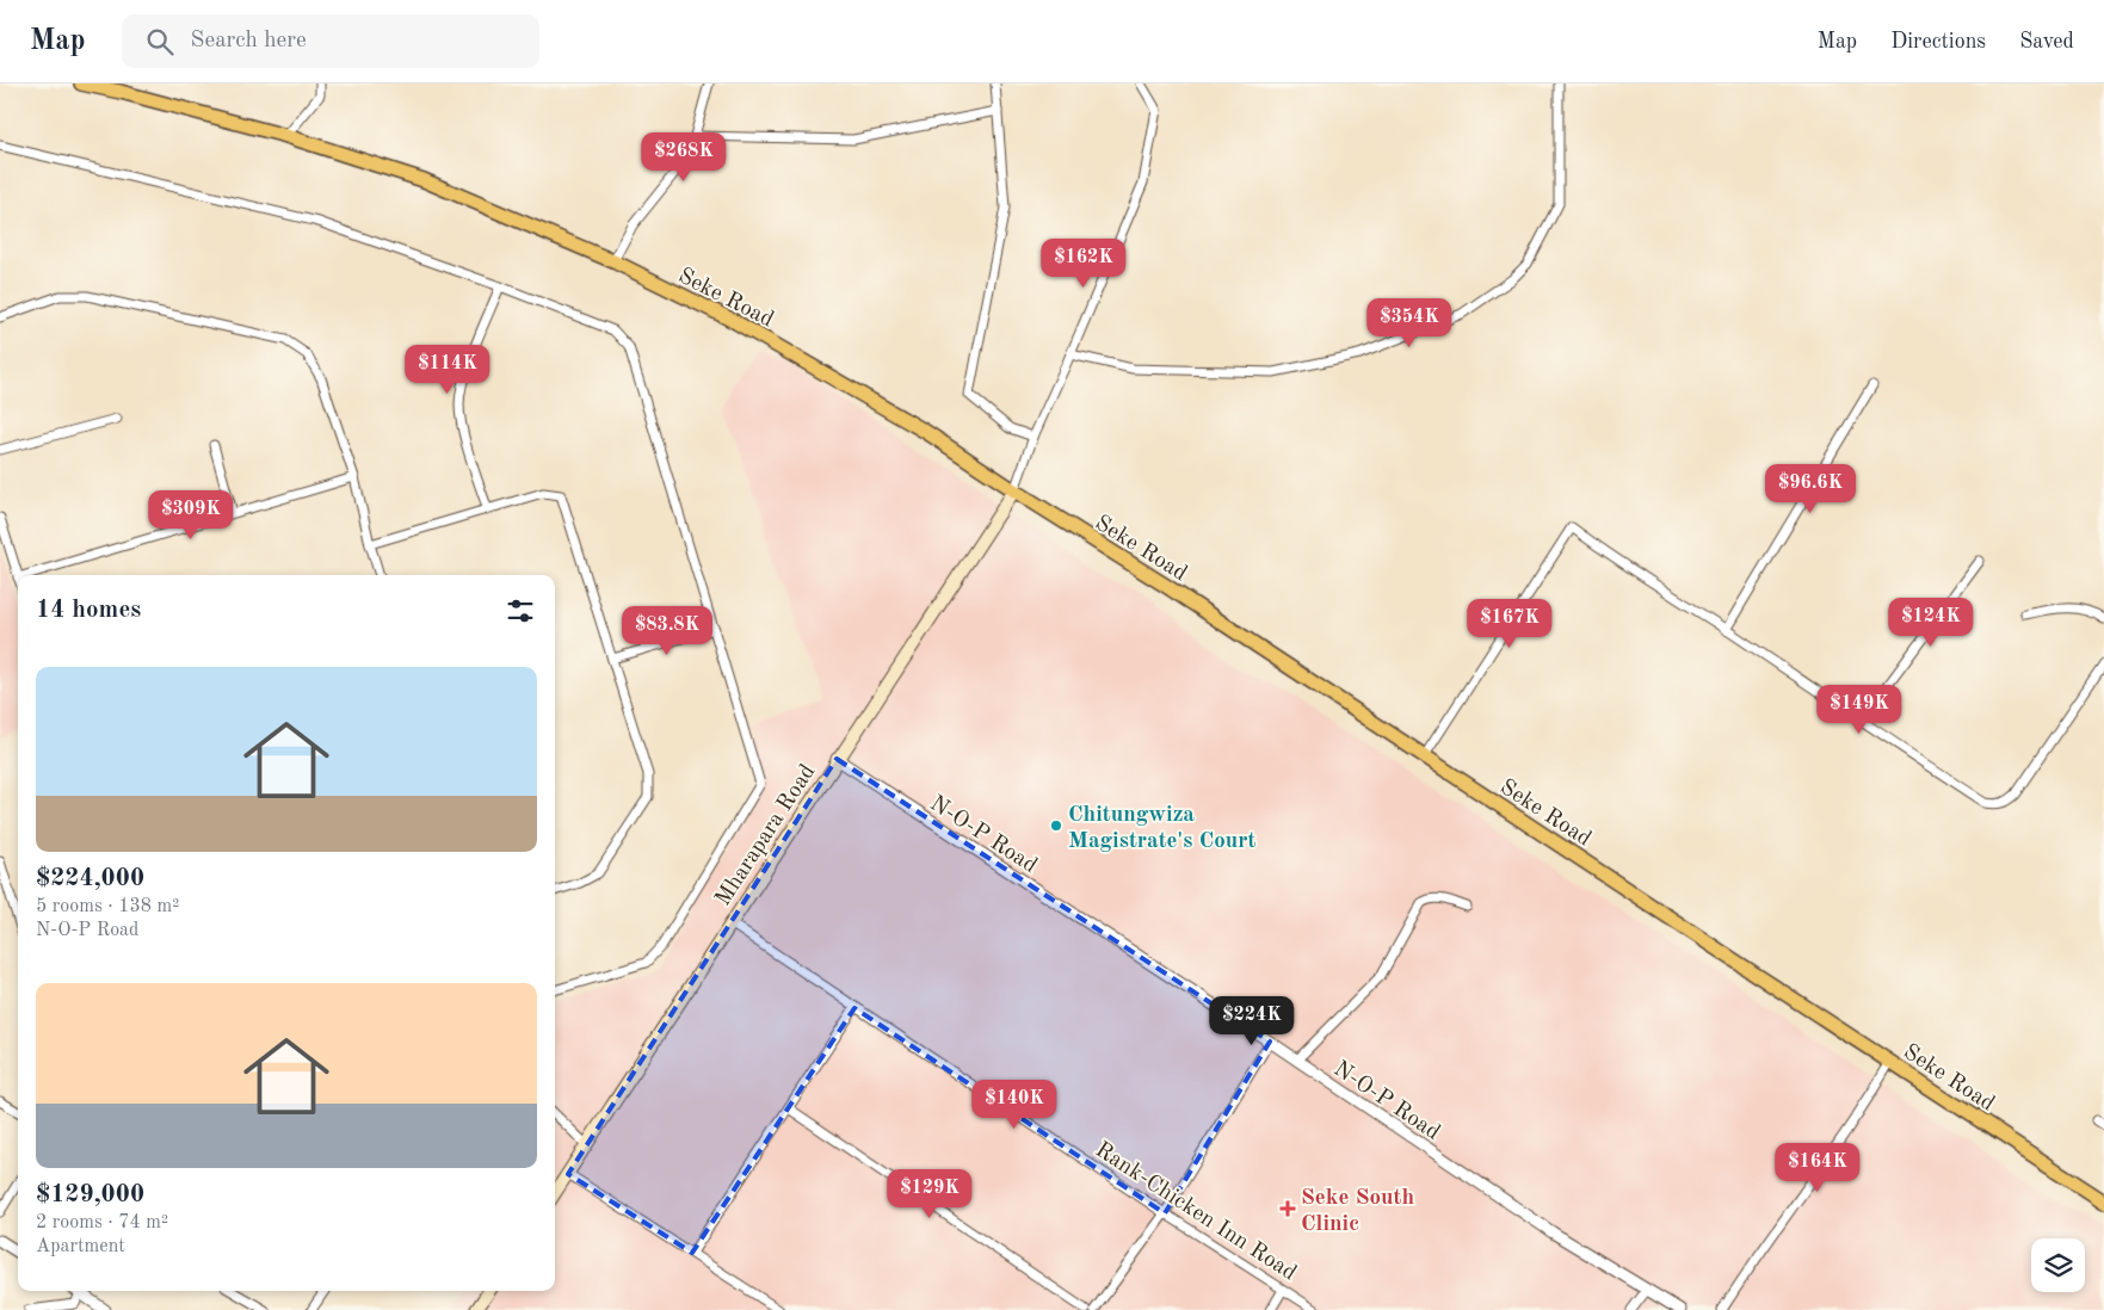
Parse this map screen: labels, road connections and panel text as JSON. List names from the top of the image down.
{
  "streets": {
    "main road": ["Seke Road", "Mharapara Road"],
    "street": ["N-O-P Road", "Rank-Chicken Inn Road"]
  },
  "crossings": [
    ["Seke Road", "Mharapara Road"],
    ["N-O-P Road", "Mharapara Road"],
    ["Mharapara Road", "Rank-Chicken Inn Road"]
  ],
  "places": {
    "other": ["Chitungwiza Magistrate's Court"],
    "health": ["Seke South Clinic"]
  },
  "page": {
    "header": "Map",
    "search": "Search here",
    "nav": ["Map", "Directions", "Saved"],
    "price": [
      "$268K",
      "$162K",
      "$354K",
      "$114K",
      "$96.6K",
      "$309K",
      "$124K",
      "$167K",
      "$83.8K",
      "$149K",
      "$224K",
      "$140K",
      "$164K",
      "$129K"
    ],
    "heading": "14 homes",
    "list": [
      {
        "name": "$224,000",
        "note": "5 rooms · 138 m² · N-O-P Road"
      },
      {
        "name": "$129,000",
        "note": "2 rooms · 74 m² · Apartment"
      }
    ]
  }
}
